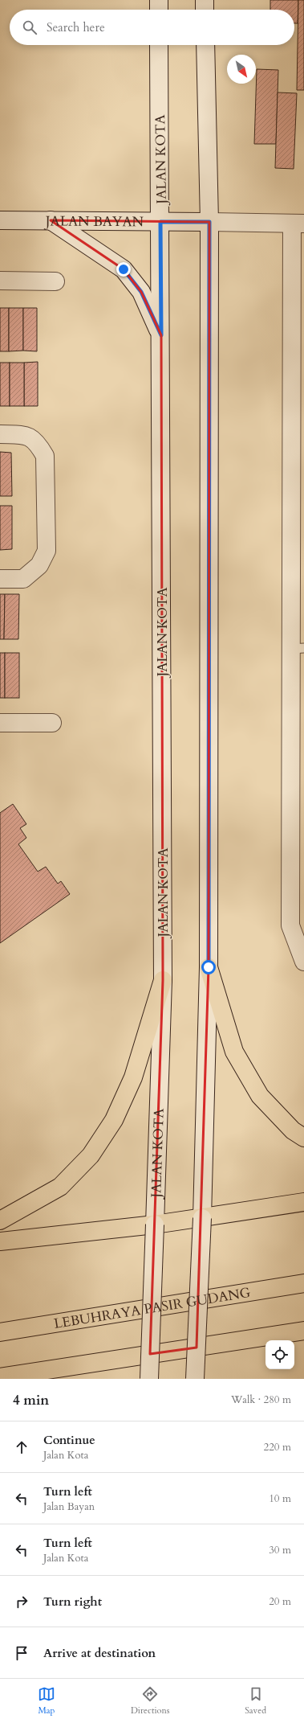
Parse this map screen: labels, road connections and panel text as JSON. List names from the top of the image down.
{
  "streets": {
    "highway": ["LEBUHRAYA PASIR GUDANG"],
    "main road": ["JALAN KOTA", "JALAN BAYAN"]
  },
  "crossings": [
    ["JALAN KOTA", "JALAN BAYAN"]
  ],
  "north": "bottom right",
  "page": {
    "search": "Search here",
    "heading": ["4 min", "Walk · 280 m"],
    "list": [
      ["Continue", "Jalan Kota", "220 m"],
      ["Turn left", "Jalan Bayan", "10 m"],
      ["Turn left", "Jalan Kota", "30 m"],
      ["Turn right", "20 m"],
      "Arrive at destination"
    ],
    "nav": ["Map", "Directions", "Saved"]
  }
}
